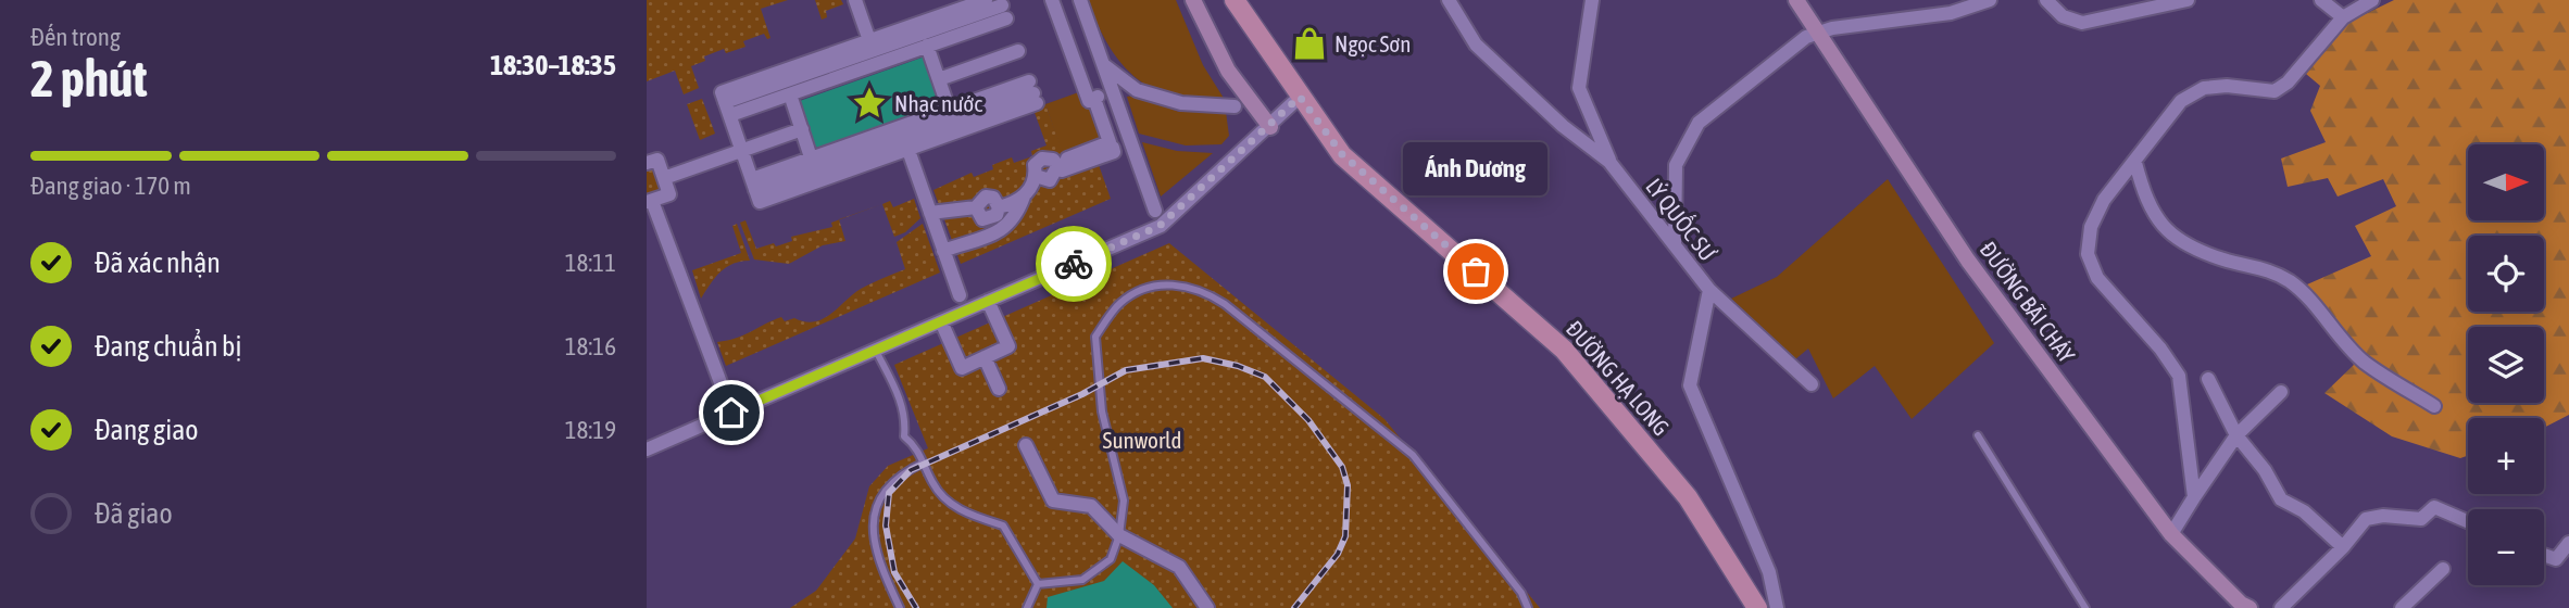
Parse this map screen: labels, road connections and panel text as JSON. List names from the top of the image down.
{
  "streets": {
    "main road": ["ĐƯỜNG BÃI CHÁY", "ĐƯỜNG HẠ LONG"],
    "street": ["LÝ QUỐC SƯ"]
  },
  "parks": ["Sunworld"],
  "places": {
    "shop": ["Ngọc Sơn"],
    "place": ["Nhạc nước"],
    "other": ["Ánh Dương"]
  },
  "north": "right",
  "page": {
    "heading": ["2 phút", "Đến trong", "18:30–18:35"],
    "bar": "Đang giao · 170 m",
    "bubble": "Ánh Dương",
    "map_buttons": ["+", "−"],
    "list": [
      ["Đã xác nhận", "18:11"],
      ["Đang chuẩn bị", "18:16"],
      ["Đang giao", "18:19"],
      "Đã giao"
    ]
  }
}
